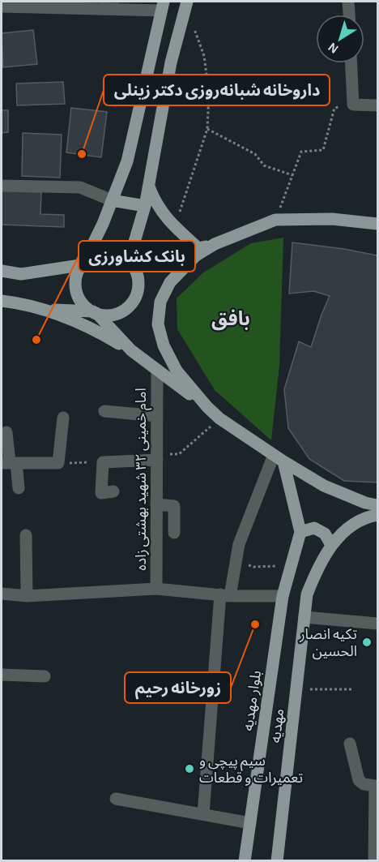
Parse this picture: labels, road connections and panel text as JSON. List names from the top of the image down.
{
  "streets": {
    "main road": ["بلوار مهدیه", "مهدیه"],
    "street": ["امام خمینی ۳۲ شهید بهشتی زاده"]
  },
  "districts": ["بافق"],
  "places": [
    "داروخانه شبانه‌روزی دکتر زینلی",
    "بانک کشاورزی",
    "زورخانه رحیم",
    "تکیه انصار الحسین",
    "سیم پیچی و تعمیرات و قطعات"
  ],
  "north": "bottom left"
}
